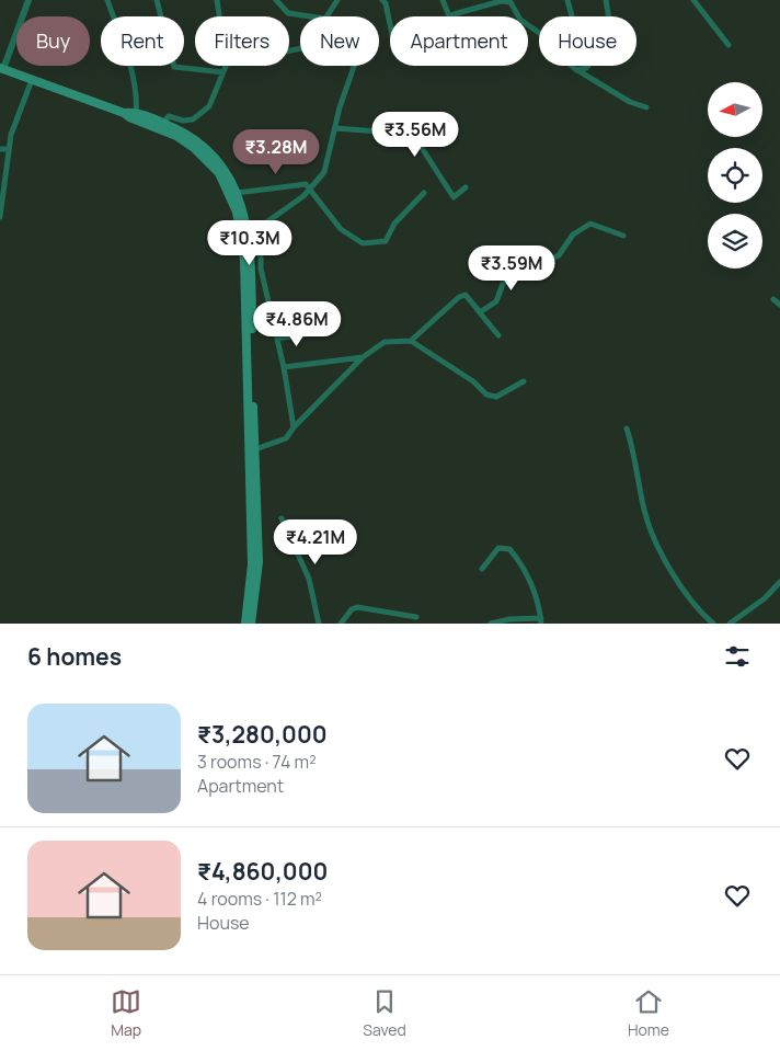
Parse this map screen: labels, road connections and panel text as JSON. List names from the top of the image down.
{
  "north": "left",
  "page": {
    "chip": [
      "Buy",
      "Rent",
      "Filters",
      "New",
      "Apartment",
      "House"
    ],
    "price": [
      "₹3.56M",
      "₹3.28M",
      "₹10.3M",
      "₹3.59M",
      "₹4.86M",
      "₹4.21M"
    ],
    "heading": "6 homes",
    "list": [
      {
        "name": "₹3,280,000",
        "note": "3 rooms · 74 m² · Apartment"
      },
      {
        "name": "₹4,860,000",
        "note": "4 rooms · 112 m² · House"
      }
    ],
    "tabs": ["Map", "Saved", "Home"]
  }
}
